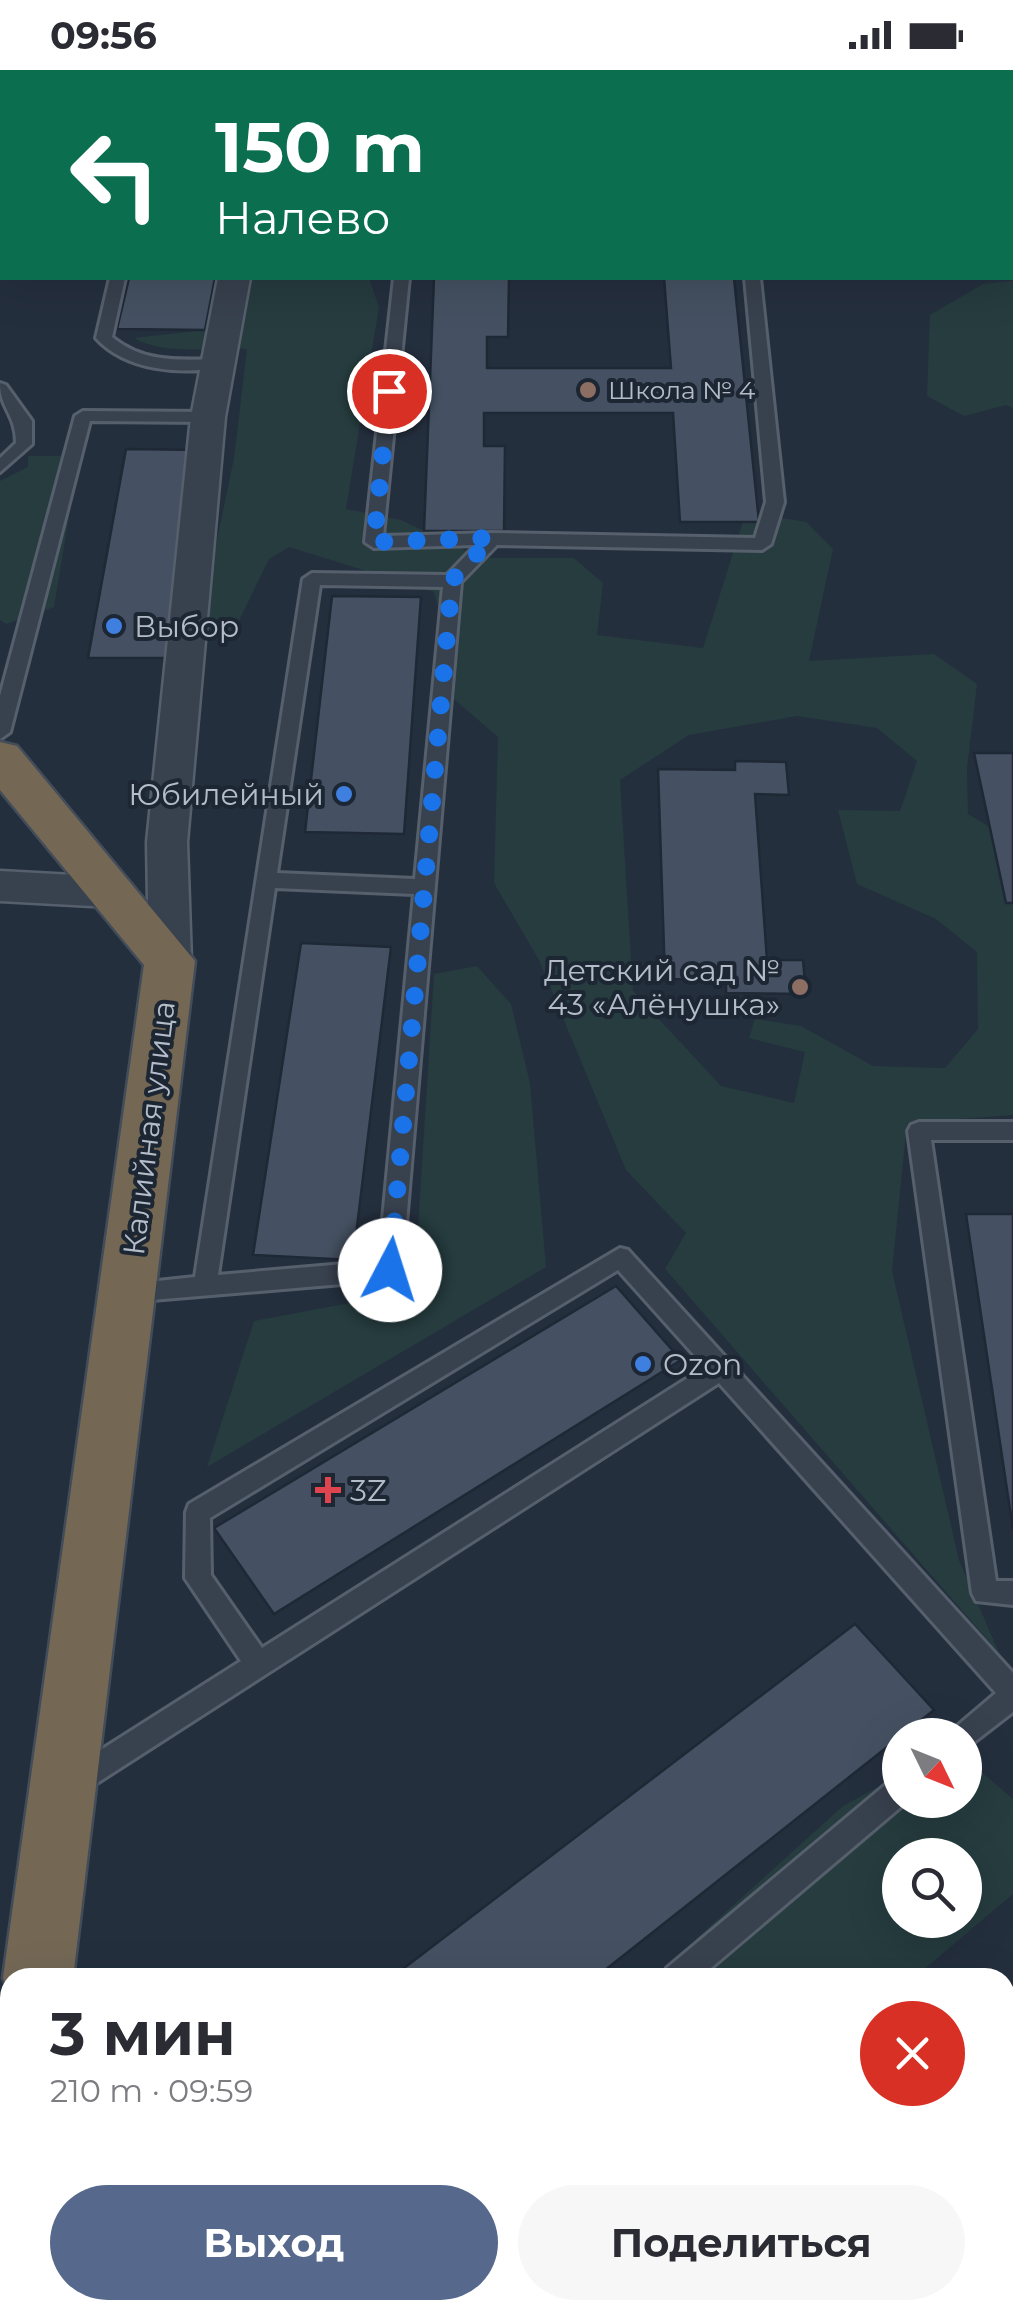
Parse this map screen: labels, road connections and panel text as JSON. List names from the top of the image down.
{
  "streets": {
    "highway": ["Калийная улица"]
  },
  "places": {
    "other": [
      "Школа № 4",
      "Выбор",
      "Юбилейный",
      "Детский сад № 43 «Алёнушка»",
      "Ozon"
    ],
    "health": ["3Z"]
  },
  "north": "bottom right",
  "page": {
    "status": "09:56",
    "turn": ["150 m", "Налево"],
    "heading": ["3 мин", "210 m · 09:59"],
    "buttons": ["Выход", "Поделиться"]
  }
}
